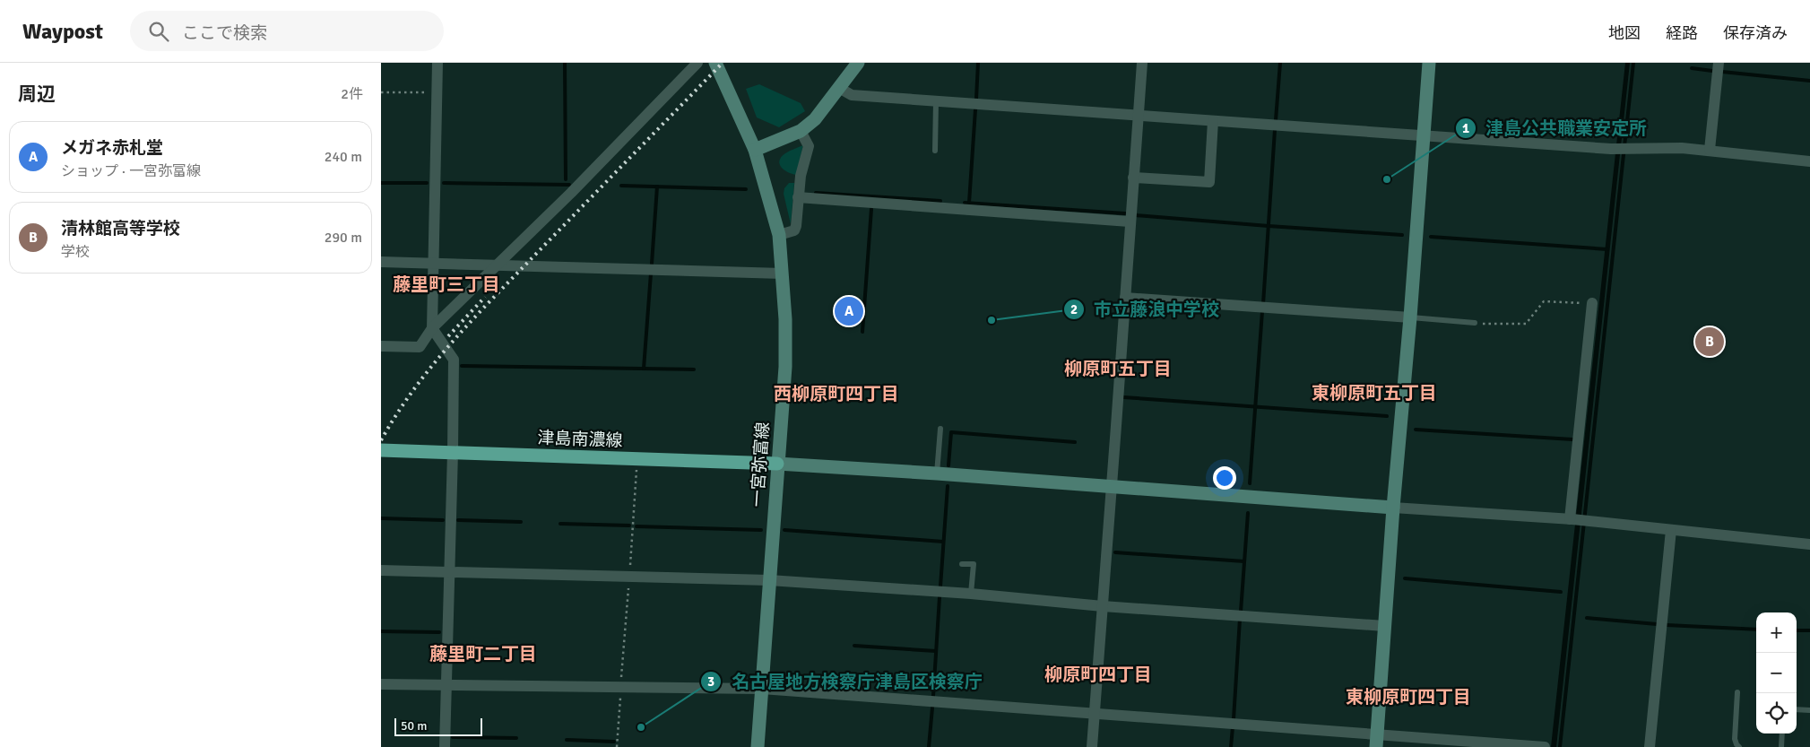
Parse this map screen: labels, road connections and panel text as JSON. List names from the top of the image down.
{
  "streets": {
    "main road": ["津島南濃線"],
    "street": ["一宮弥富線"]
  },
  "crossings": [
    ["津島南濃線", "一宮弥富線"]
  ],
  "districts": [
    "藤里町三丁目",
    "柳原町五丁目",
    "東柳原町五丁目",
    "西柳原町四丁目",
    "藤里町二丁目",
    "柳原町四丁目",
    "東柳原町四丁目"
  ],
  "places": ["津島公共職業安定所", "市立藤浪中学校", "名古屋地方検察庁津島区検察庁"],
  "scale_bar": "50 m",
  "page": {
    "header": "Waypost",
    "search": "ここで検索",
    "nav": ["地図", "経路", "保存済み"],
    "heading": ["周辺", "2件"],
    "list": [
      {
        "mark": "A",
        "name": "メガネ赤札堂",
        "note": "ショップ · 一宮弥富線",
        "value": "240 m"
      },
      {
        "mark": "B",
        "name": "清林館高等学校",
        "note": "学校",
        "value": "290 m"
      }
    ],
    "pins": ["A", "B"],
    "map_buttons": ["+", "−"],
    "scale": "50 m"
  }
}
